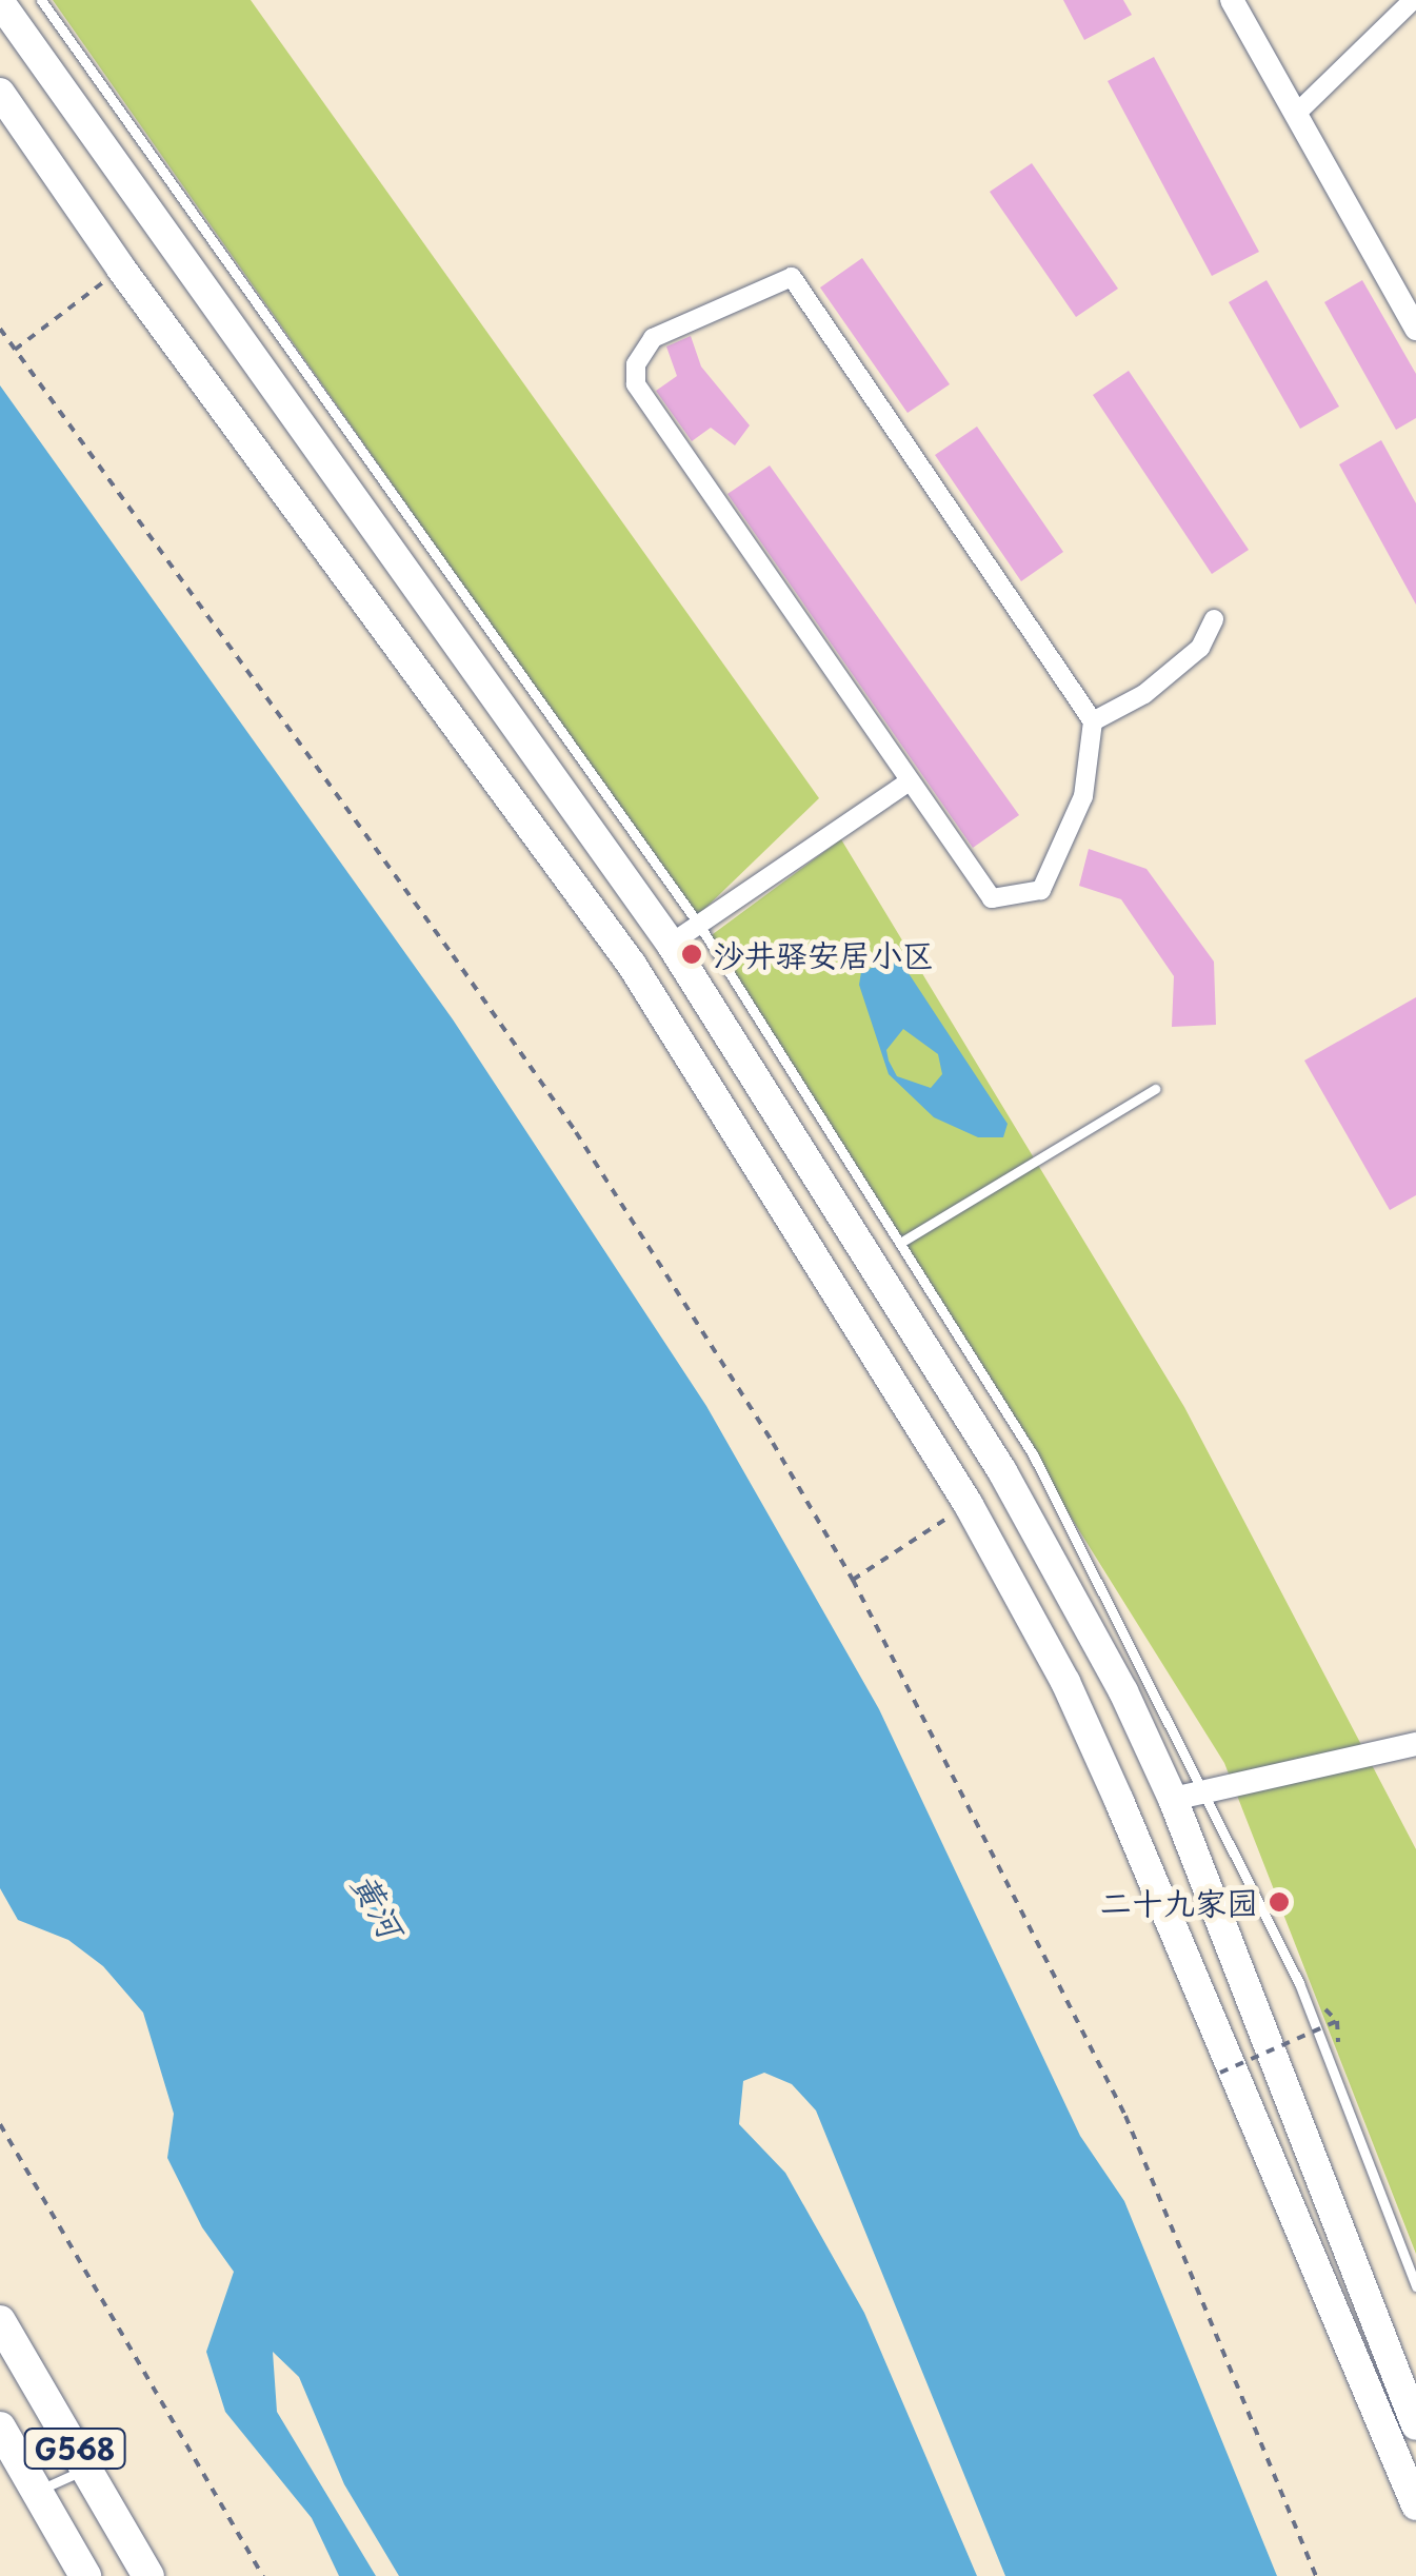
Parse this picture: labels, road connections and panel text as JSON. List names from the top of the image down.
{
  "streets": {
    "highway": ["G568"]
  },
  "water": ["黄河"],
  "places": ["沙井驿安居小区", "二十九家园"]
}
